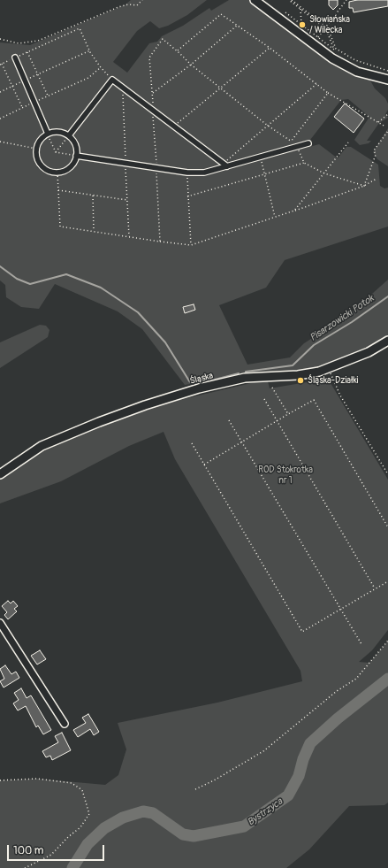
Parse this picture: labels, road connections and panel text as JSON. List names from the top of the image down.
{
  "streets": {
    "street": ["Śląska"]
  },
  "water": ["Pisarzowicki Potok", "Bystrzyca"],
  "parks": ["ROD Stokrotka nr 1"],
  "places": ["Słowiańska / Wilecka", "Śląska-Działki"],
  "scale_bar": "100 m"
}
